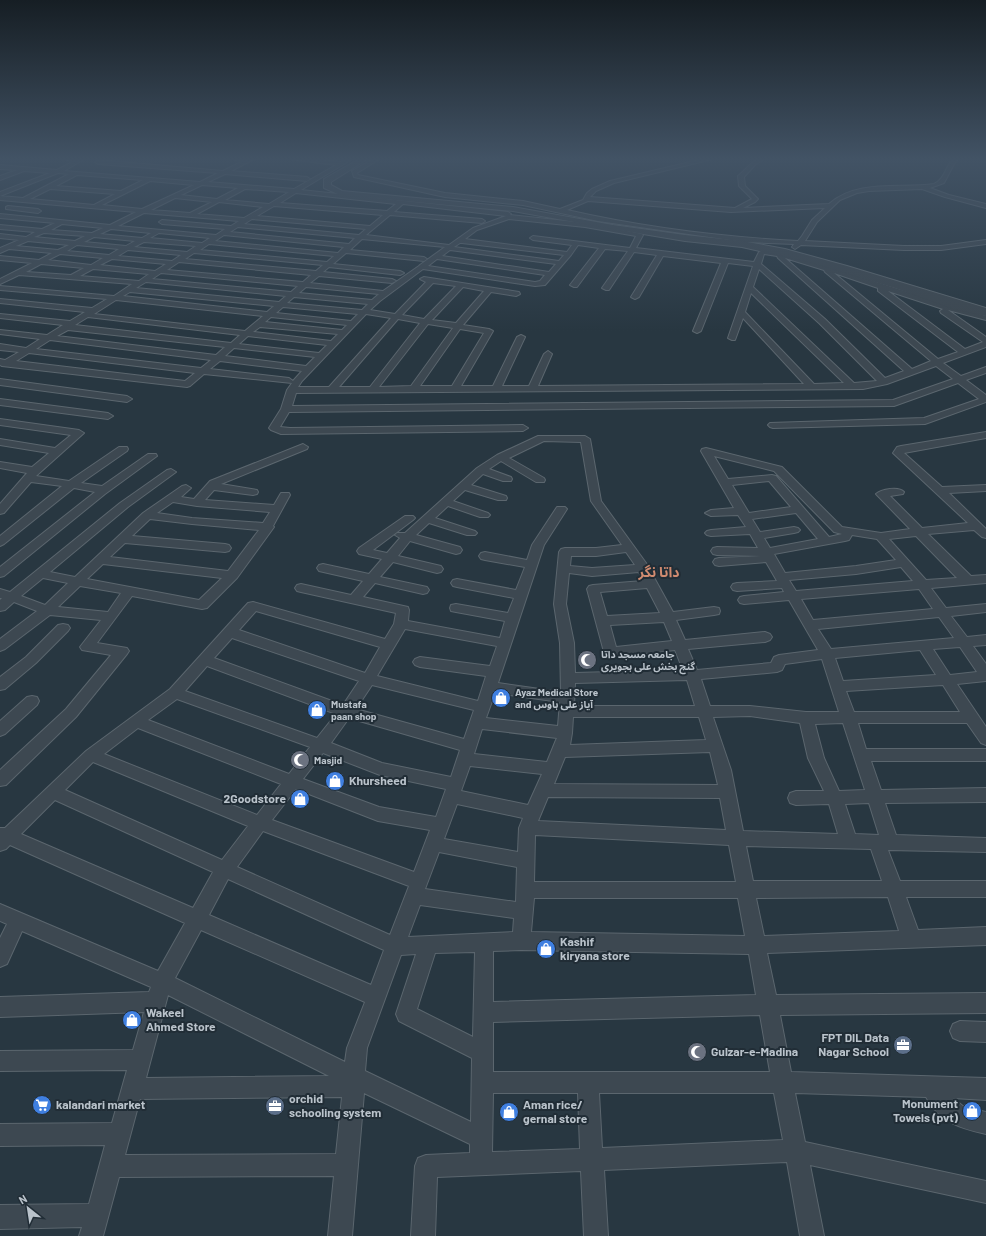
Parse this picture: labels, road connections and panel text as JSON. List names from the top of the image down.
{
  "districts": ["داتا نگر"],
  "places": {
    "mosque": ["جامعہ مسجد داتا گنج بخش علی ہجویری", "Masjid", "Gulzar-e-Madina"],
    "shop": [
      "Ayaz Medical Store and آیاز علی ہاوس",
      "Mustafa paan shop",
      "Khursheed",
      "2Goodstore",
      "Kashif kiryana store",
      "Wakeel Ahmed Store",
      "Monument Towels (pvt)",
      "Aman rice/ gernal store"
    ],
    "office": ["FPT DIL Data Nagar School", "orchid schooling system"],
    "supermarket": ["kalandari market"]
  },
  "north": "top left"
}
